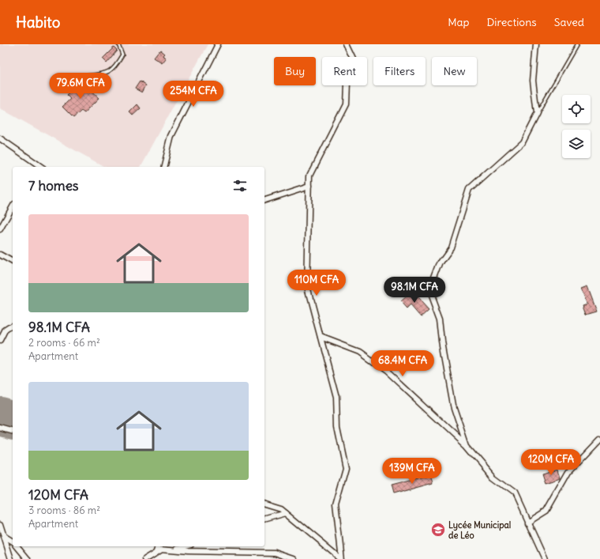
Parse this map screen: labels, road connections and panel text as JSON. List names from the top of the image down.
{
  "places": {
    "school or university": ["Lycée Municipal de Léo"]
  },
  "page": {
    "header": "Habito",
    "nav": ["Map", "Directions", "Saved"],
    "chip": [
      "Buy",
      "Rent",
      "Filters",
      "New"
    ],
    "price": [
      "79.6M CFA",
      "254M CFA",
      "110M CFA",
      "98.1M CFA",
      "68.4M CFA",
      "120M CFA",
      "139M CFA"
    ],
    "heading": "7 homes",
    "list": [
      {
        "name": "98.1M CFA",
        "note": "2 rooms · 66 m² · Apartment"
      },
      {
        "name": "120M CFA",
        "note": "3 rooms · 86 m² · Apartment"
      }
    ]
  }
}
